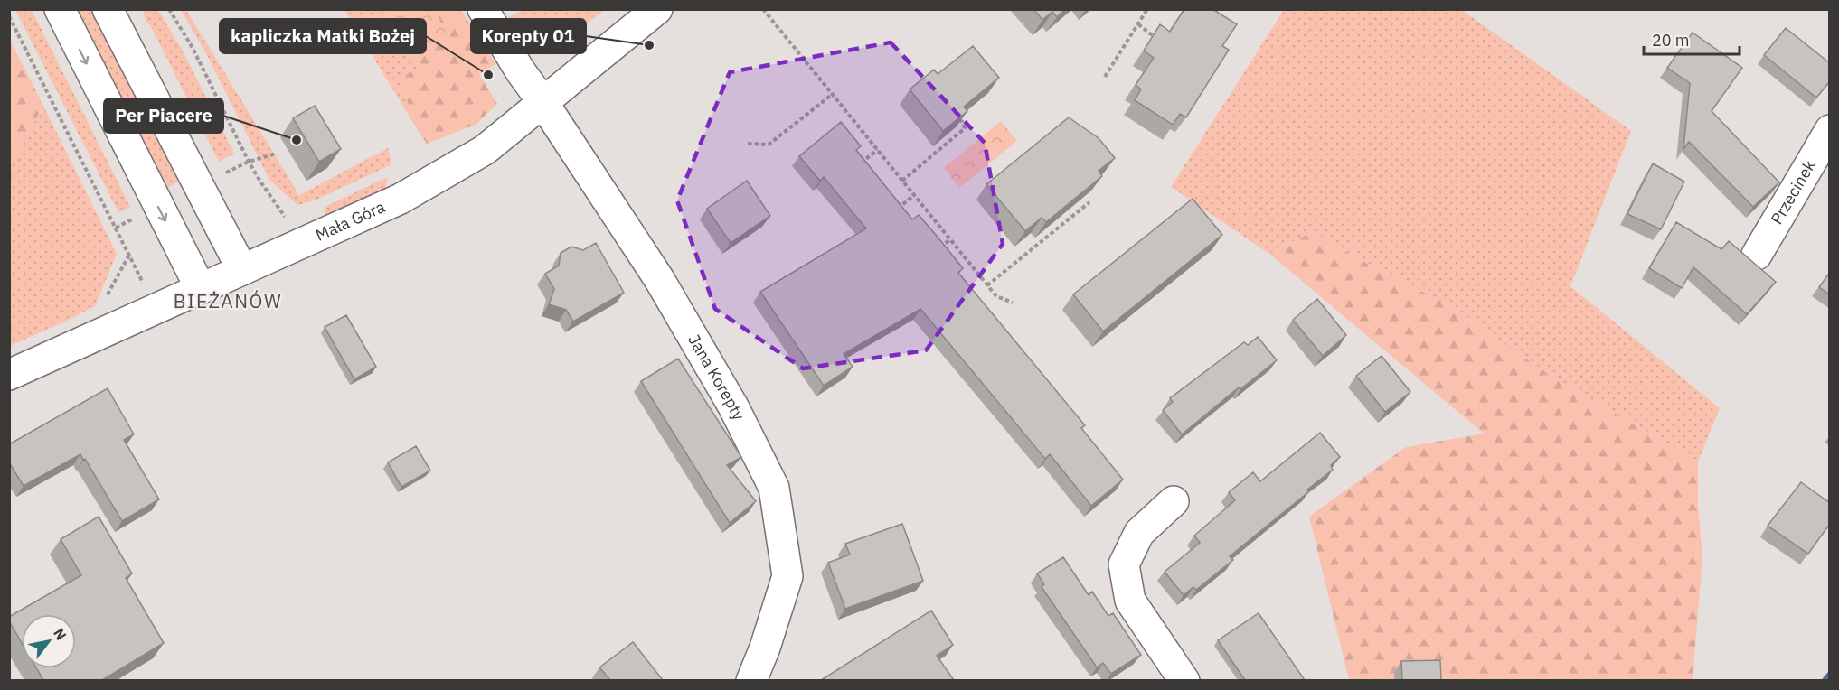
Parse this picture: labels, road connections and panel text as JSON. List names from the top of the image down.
{
  "streets": {
    "street": ["Przecinek", "Mała Góra", "Jana Korepty"]
  },
  "crossings": [
    ["Mała Góra", "Jana Korepty"]
  ],
  "districts": ["BIEŻANÓW"],
  "places": ["Korepty 01", "kapliczka Matki Bożej", "Per Piacere"],
  "scale_bar": "20 m",
  "north": "top right"
}
